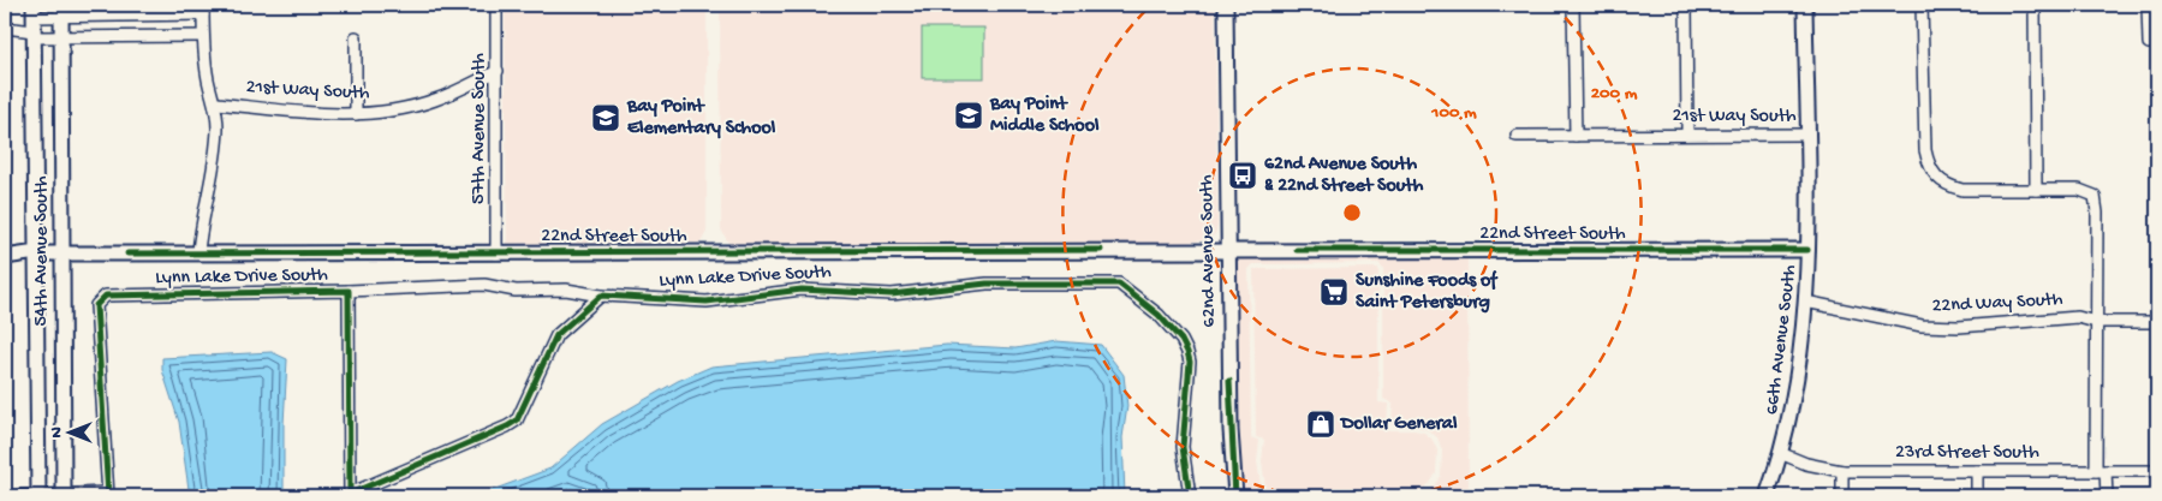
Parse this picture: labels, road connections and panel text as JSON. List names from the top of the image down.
{
  "streets": {
    "street": [
      "21st Way South",
      "57th Avenue South",
      "22nd Street South",
      "54th Avenue South",
      "62nd Avenue South",
      "Lynn Lake Drive South",
      "22nd Way South",
      "66th Avenue South",
      "23rd Street South"
    ]
  },
  "crossings": [
    ["21st Way South", "57th Avenue South"],
    ["21st Way South", "66th Avenue South"],
    ["57th Avenue South", "22nd Street South"],
    ["22nd Street South", "54th Avenue South"],
    ["22nd Street South", "62nd Avenue South"],
    ["22nd Street South", "66th Avenue South"],
    ["22nd Way South", "66th Avenue South"],
    ["66th Avenue South", "23rd Street South"]
  ],
  "places": {
    "school or university": ["Bay Point Middle School", "Bay Point Elementary School"],
    "bus stop": ["62nd Avenue South & 22nd Street South"],
    "supermarket": ["Sunshine Foods of Saint Petersburg"],
    "shop": ["Dollar General"]
  },
  "north": "left",
  "rings": ["200 m", "100 m"]
}
